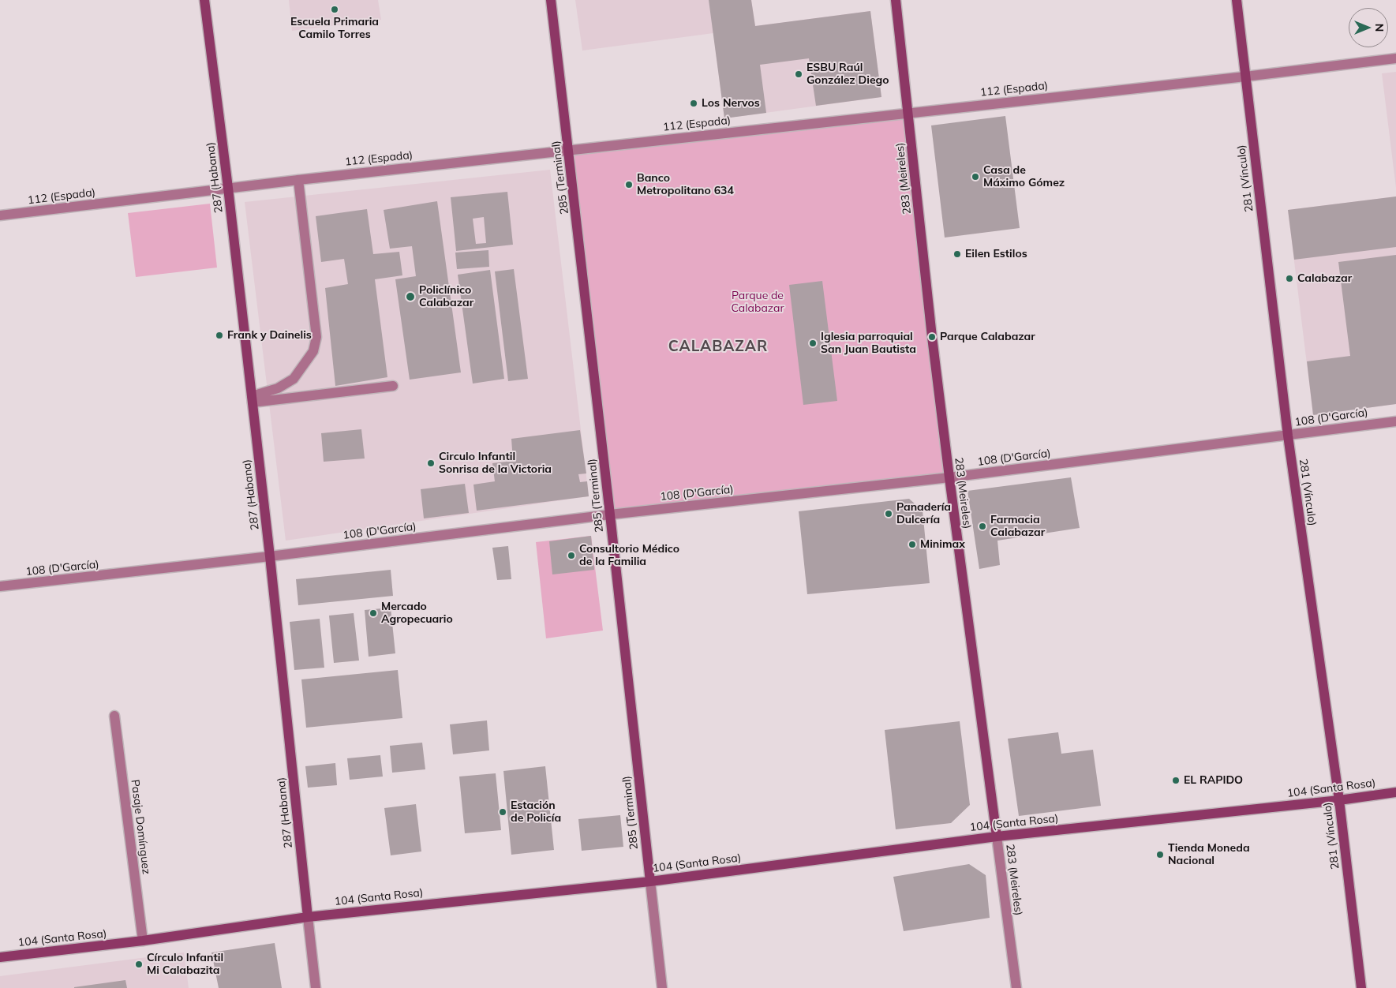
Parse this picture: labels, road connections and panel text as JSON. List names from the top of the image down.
{
  "streets": {
    "street": [
      "112 (Espada)",
      "287 (Habana)",
      "285 (Terminal)",
      "283 (Meireles)",
      "281 (Vínculo)",
      "108 (D'García)",
      "104 (Santa Rosa)",
      "Pasaje Domínguez"
    ]
  },
  "crossings": [
    ["112 (Espada)", "287 (Habana)"],
    ["112 (Espada)", "285 (Terminal)"],
    ["112 (Espada)", "283 (Meireles)"],
    ["112 (Espada)", "281 (Vínculo)"],
    ["287 (Habana)", "108 (D'García)"],
    ["287 (Habana)", "104 (Santa Rosa)"],
    ["285 (Terminal)", "108 (D'García)"],
    ["285 (Terminal)", "104 (Santa Rosa)"],
    ["283 (Meireles)", "108 (D'García)"],
    ["283 (Meireles)", "104 (Santa Rosa)"],
    ["281 (Vínculo)", "108 (D'García)"],
    ["281 (Vínculo)", "104 (Santa Rosa)"],
    ["104 (Santa Rosa)", "Pasaje Domínguez"]
  ],
  "districts": ["CALABAZAR"],
  "parks": ["Parque de Calabazar"],
  "places": [
    "Escuela Primaria Camilo Torres",
    "ESBU Raúl González Diego",
    "Los Nervos",
    "Casa de Máximo Gómez",
    "Banco Metropolitano 634",
    "Eilen Estilos",
    "Calabazar",
    "Policlínico Calabazar",
    "Frank y Dainelis",
    "Parque Calabazar",
    "Iglesia parroquial San Juan Bautista",
    "Circulo Infantil Sonrisa de la Victoria",
    "Panadería Dulcería",
    "Farmacia Calabazar",
    "Minimax",
    "Consultorio Médico de la Familia",
    "Mercado Agropecuario",
    "EL RAPIDO",
    "Estación de Policía",
    "Tienda Moneda Nacional",
    "Círculo Infantil Mi Calabazita"
  ],
  "north": "right"
}
